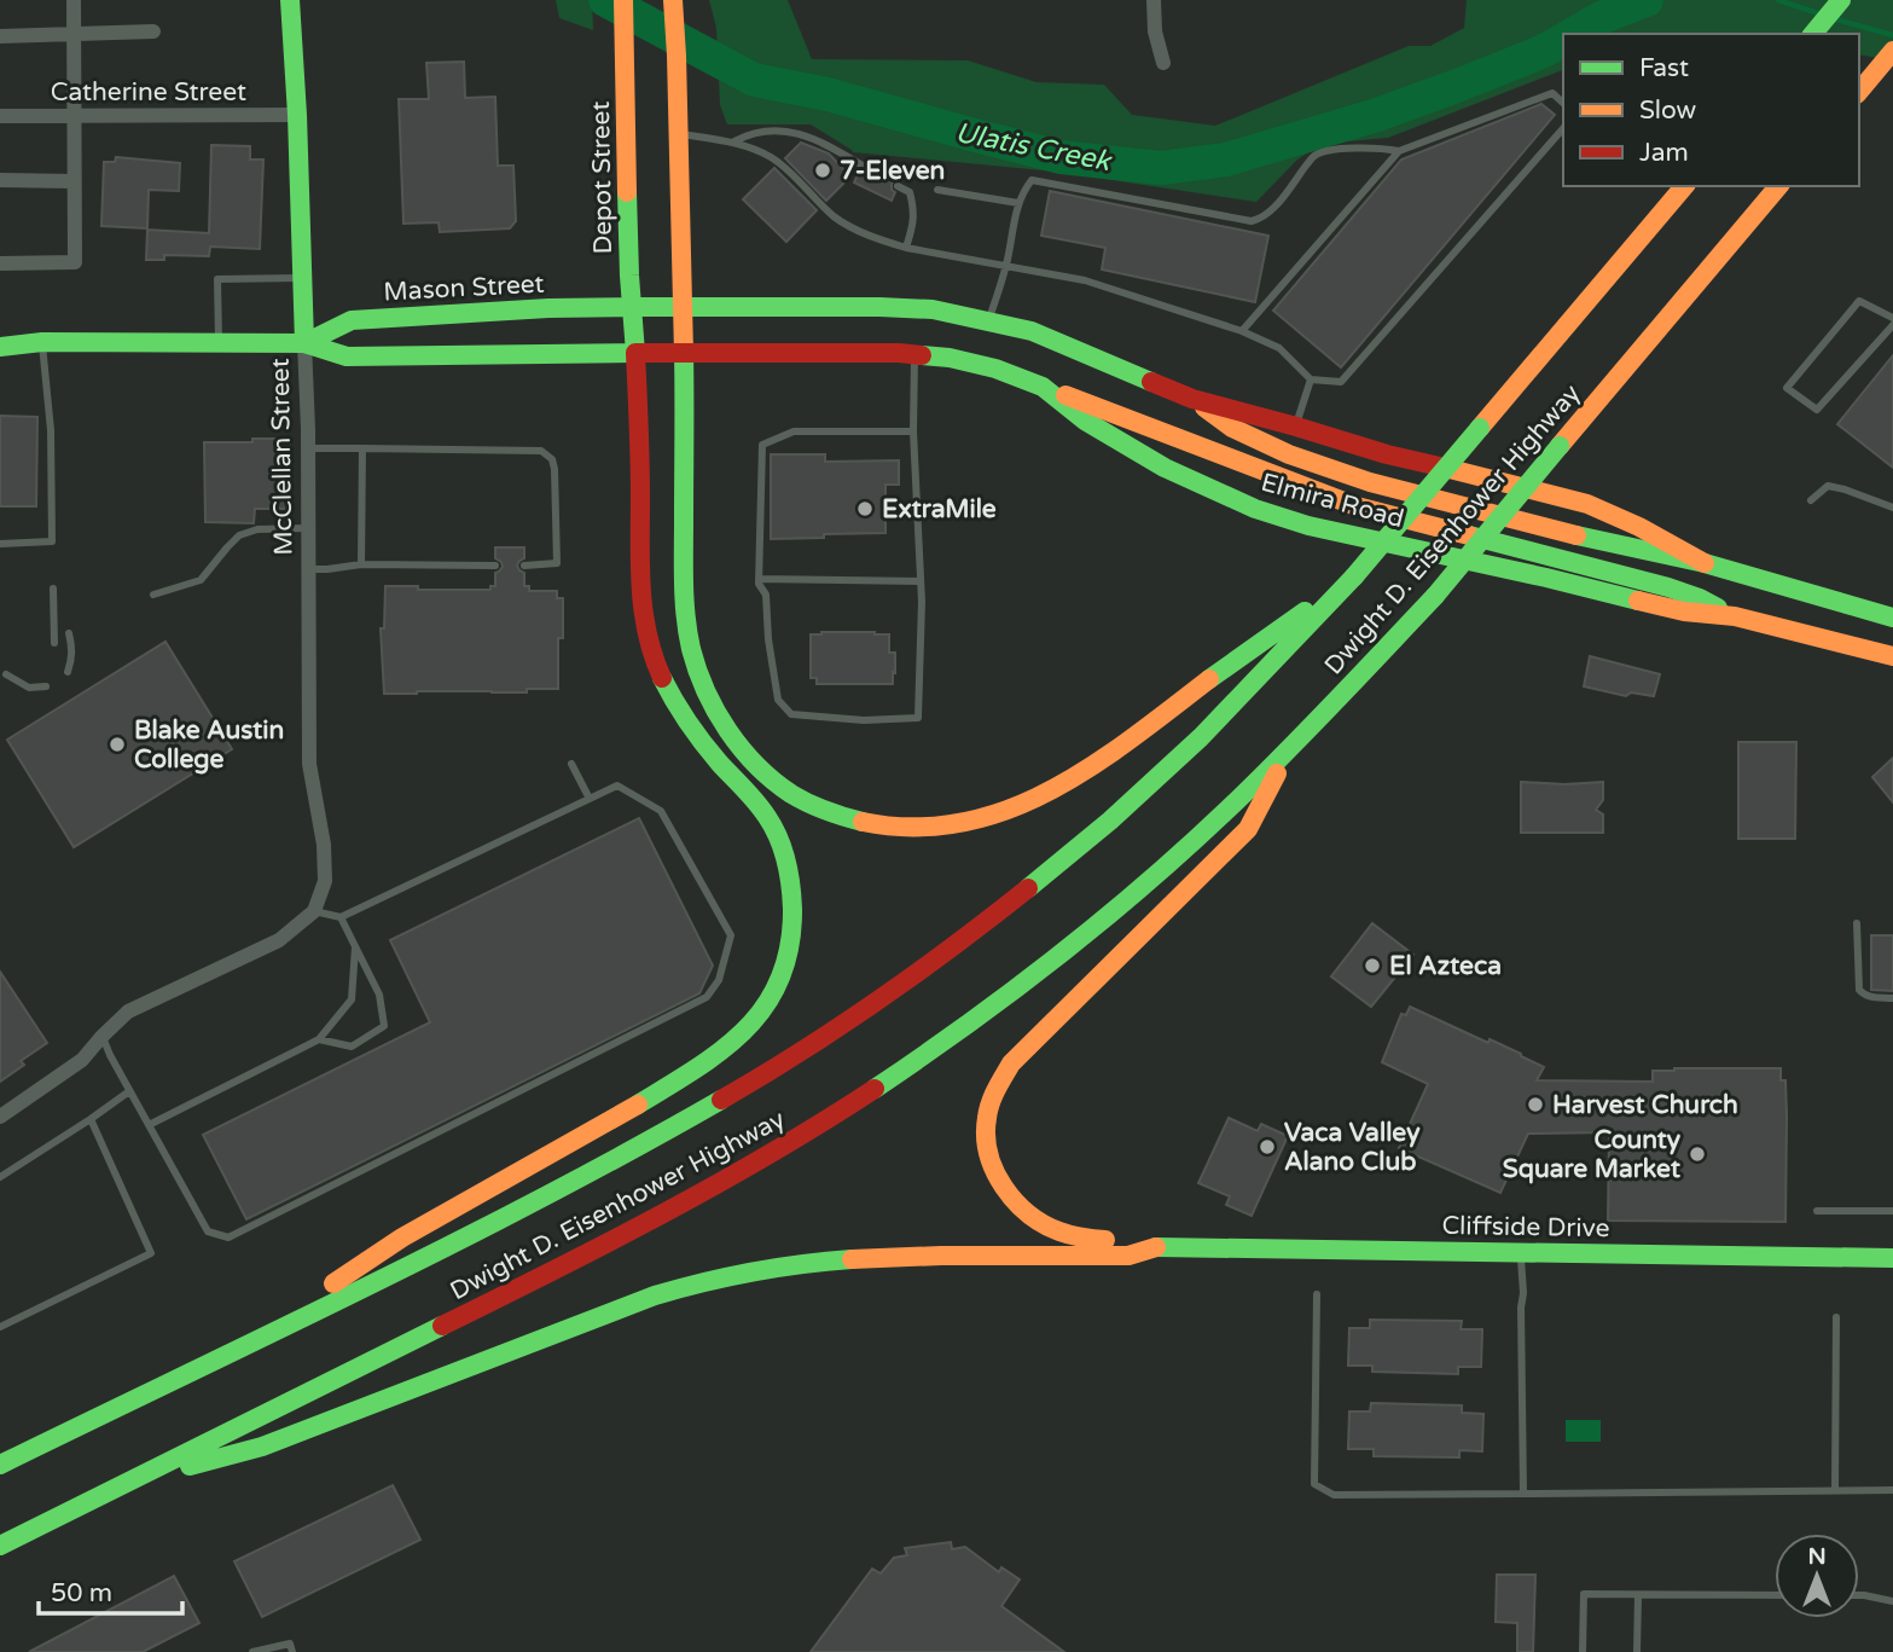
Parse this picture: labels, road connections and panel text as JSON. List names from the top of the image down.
{
  "streets": {
    "main road": [
      "Depot Street",
      "Mason Street",
      "McClellan Street",
      "Elmira Road",
      "Dwight D. Eisenhower Highway",
      "Cliffside Drive"
    ],
    "street": ["Catherine Street"]
  },
  "crossings": [
    ["Catherine Street", "McClellan Street"],
    ["Depot Street", "Mason Street"],
    ["Depot Street", "Elmira Road"],
    ["Depot Street", "Dwight D. Eisenhower Highway"],
    ["Mason Street", "McClellan Street"],
    ["Mason Street", "Elmira Road"]
  ],
  "water": ["Ulatis Creek"],
  "places": [
    "7-Eleven",
    "ExtraMile",
    "Blake Austin College",
    "El Azteca",
    "Harvest Church",
    "Vaca Valley Alano Club",
    "County Square Market"
  ],
  "legend": ["Fast", "Slow", "Jam"],
  "scale_bar": "50 m",
  "north": "top"
}
